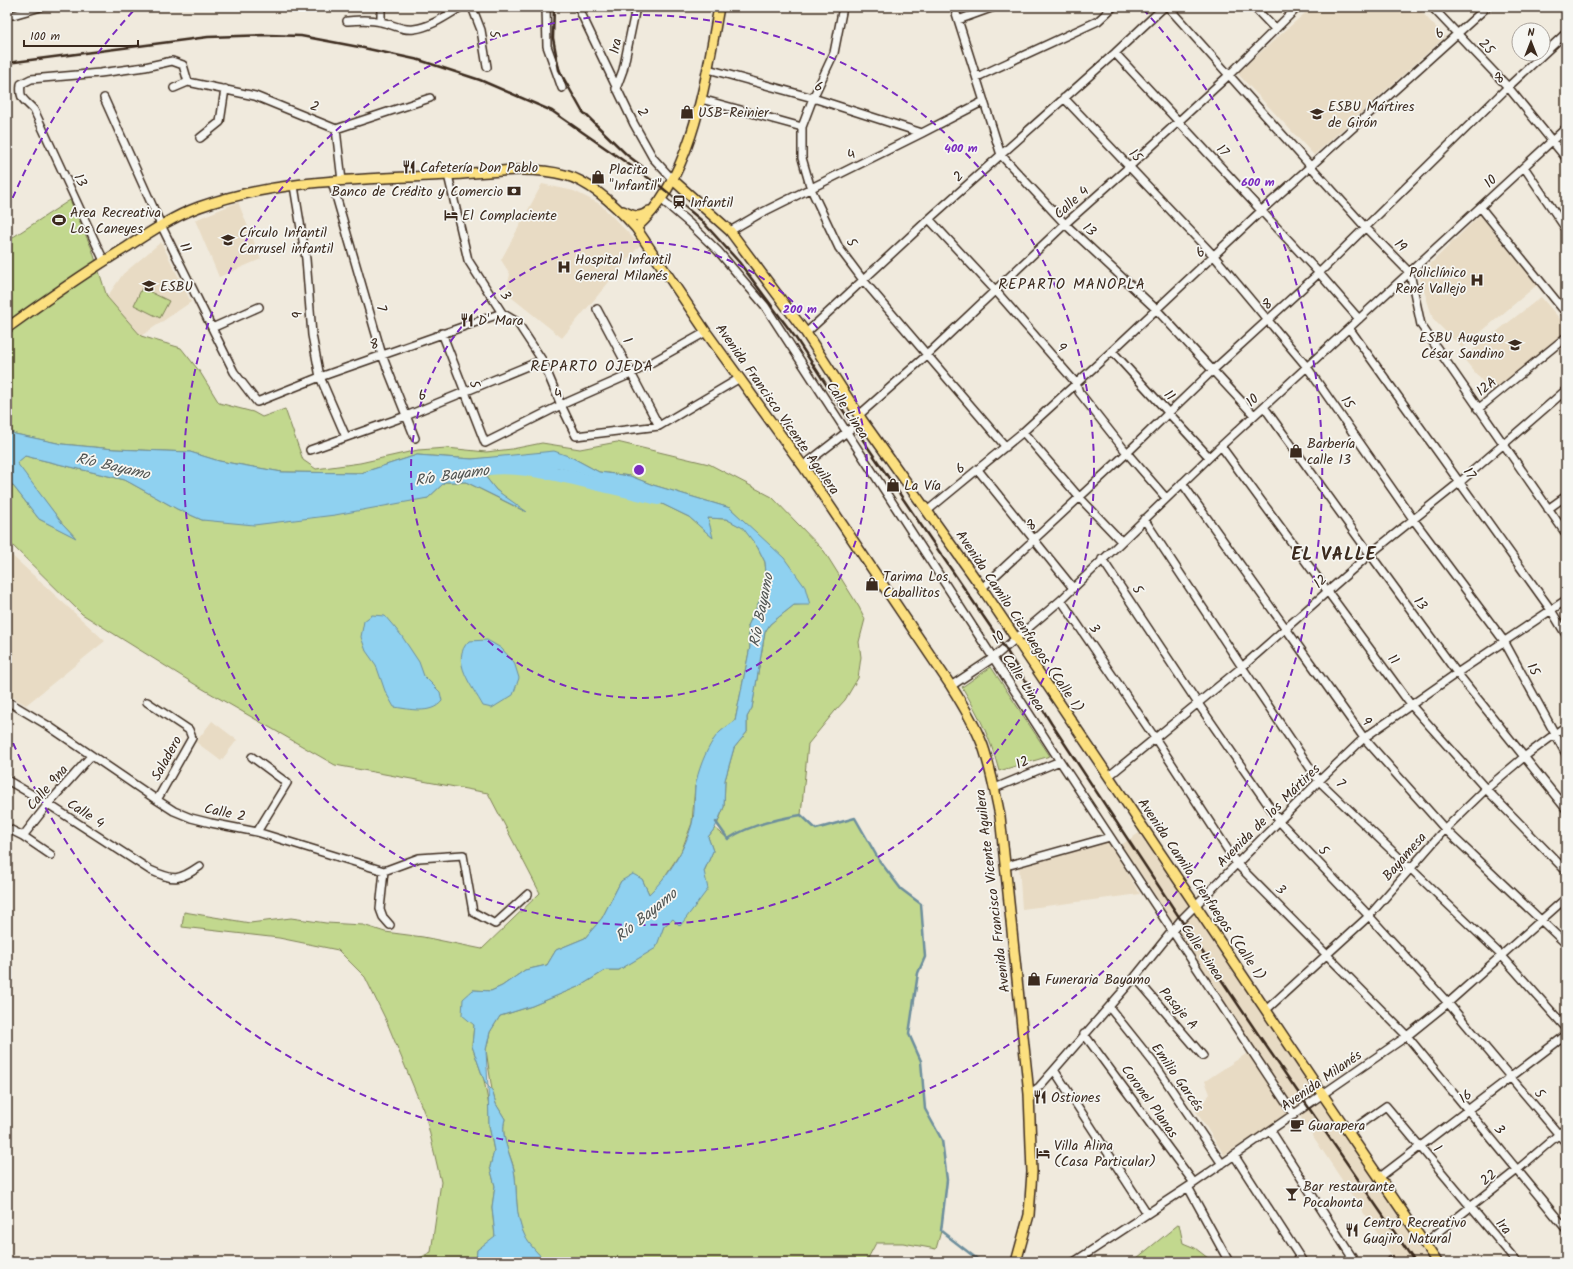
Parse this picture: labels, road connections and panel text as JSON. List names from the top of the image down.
{
  "streets": {
    "main road": ["Avenida Francisco Vicente Aguilera", "Avenida Camilo Cienfuegos (Calle 1)"],
    "street": [
      "6",
      "5",
      "1ra",
      "25",
      "8",
      "2",
      "17",
      "4",
      "15",
      "13",
      "10",
      "Calle 4",
      "19",
      "11",
      "3",
      "7",
      "9",
      "1",
      "12A",
      "Calle Linea",
      "12",
      "Saladero",
      "Calle 9na",
      "Calle 2",
      "Avenida de los Mártires",
      "Bayamesa",
      "Pasaje A",
      "Emilio Garcés",
      "Avenida Milanés",
      "16",
      "Coronel Planas",
      "22"
    ]
  },
  "crossings": [
    ["6", "5"],
    ["6", "25"],
    ["6", "17"],
    ["6", "4"],
    ["6", "15"],
    ["6", "13"],
    ["6", "19"],
    ["6", "11"],
    ["6", "3"],
    ["6", "7"],
    ["6", "9"],
    ["6", "Avenida Camilo Cienfuegos (Calle 1)"],
    ["5", "8"],
    ["5", "2"],
    ["5", "4"],
    ["5", "10"],
    ["5", "Calle 4"],
    ["5", "12"],
    ["5", "Avenida de los Mártires"],
    ["5", "Bayamesa"],
    ["5", "Avenida Milanés"],
    ["5", "16"],
    ["5", "22"],
    ["1ra", "2"],
    ["1ra", "1"],
    ["1ra", "22"],
    ["25", "8"],
    ["25", "10"],
    ["8", "17"],
    ["8", "15"],
    ["8", "13"],
    ["8", "19"],
    ["8", "11"],
    ["8", "3"],
    ["8", "7"],
    ["8", "9"],
    ["8", "Avenida Camilo Cienfuegos (Calle 1)"],
    ["2", "17"],
    ["2", "15"],
    ["2", "13"],
    ["2", "7"],
    ["2", "9"],
    ["2", "Avenida Camilo Cienfuegos (Calle 1)"],
    ["17", "10"],
    ["17", "Calle 4"],
    ["17", "12"],
    ["17", "Avenida de los Mártires"],
    ["4", "13"],
    ["4", "3"],
    ["4", "1"],
    ["4", "Avenida Francisco Vicente Aguilera"],
    ["4", "Avenida Camilo Cienfuegos (Calle 1)"],
    ["15", "10"],
    ["15", "Calle 4"],
    ["15", "12"],
    ["15", "Avenida de los Mártires"],
    ["15", "Bayamesa"],
    ["13", "10"],
    ["13", "Calle 4"],
    ["13", "Avenida Francisco Vicente Aguilera"],
    ["13", "12"],
    ["13", "Avenida de los Mártires"],
    ["13", "Bayamesa"],
    ["10", "19"],
    ["10", "11"],
    ["10", "3"],
    ["10", "7"],
    ["10", "9"],
    ["10", "Avenida Francisco Vicente Aguilera"],
    ["10", "Calle Linea"],
    ["10", "Avenida Camilo Cienfuegos (Calle 1)"],
    ["Calle 4", "19"],
    ["Calle 4", "9"],
    ["Calle 4", "Avenida Francisco Vicente Aguilera"],
    ["Calle 4", "Calle Linea"],
    ["Calle 4", "Avenida Camilo Cienfuegos (Calle 1)"],
    ["Calle 4", "Calle 9na"],
    ["11", "Avenida Francisco Vicente Aguilera"],
    ["11", "12"],
    ["11", "Avenida de los Mártires"],
    ["11", "Bayamesa"],
    ["3", "1"],
    ["3", "Avenida Francisco Vicente Aguilera"],
    ["3", "12"],
    ["3", "Avenida de los Mártires"],
    ["3", "Bayamesa"],
    ["3", "Avenida Milanés"],
    ["3", "16"],
    ["3", "22"],
    ["7", "Avenida Francisco Vicente Aguilera"],
    ["7", "12"],
    ["7", "Avenida de los Mártires"],
    ["7", "Bayamesa"],
    ["7", "Avenida Milanés"],
    ["9", "Avenida Francisco Vicente Aguilera"],
    ["9", "12"],
    ["9", "Avenida de los Mártires"],
    ["9", "Bayamesa"],
    ["9", "Avenida Milanés"],
    ["1", "Avenida Camilo Cienfuegos (Calle 1)"],
    ["1", "16"],
    ["1", "22"],
    ["Avenida Francisco Vicente Aguilera", "12"],
    ["Avenida Francisco Vicente Aguilera", "Avenida de los Mártires"],
    ["Calle Linea", "12"],
    ["Calle Linea", "Avenida de los Mártires"],
    ["Calle Linea", "Avenida Milanés"],
    ["12", "Avenida Camilo Cienfuegos (Calle 1)"],
    ["Avenida Camilo Cienfuegos (Calle 1)", "Avenida de los Mártires"],
    ["Avenida Camilo Cienfuegos (Calle 1)", "Bayamesa"],
    ["Avenida Camilo Cienfuegos (Calle 1)", "Avenida Milanés"],
    ["Avenida Camilo Cienfuegos (Calle 1)", "16"],
    ["Avenida Camilo Cienfuegos (Calle 1)", "22"],
    ["Saladero", "Calle 2"],
    ["Calle 9na", "Calle 2"],
    ["Avenida de los Mártires", "Pasaje A"],
    ["Avenida de los Mártires", "Emilio Garcés"],
    ["Avenida de los Mártires", "Coronel Planas"],
    ["Emilio Garcés", "Avenida Milanés"],
    ["Avenida Milanés", "Coronel Planas"]
  ],
  "districts": ["REPARTO MANOPLA", "REPARTO OJEDA", "EL VALLE"],
  "water": ["Río Bayamo"],
  "places": {
    "shop": [
      "USB-Reinier",
      "Placita \"Infantil\"",
      "Barbería calle 13",
      "La Vía",
      "Tarima Los Caballitos",
      "Funeraria Bayamo"
    ],
    "school or university": [
      "ESBU Mártires de Girón",
      "Círculo Infantil Carrusel infantil",
      "ESBU",
      "ESBU Augusto César Sandino"
    ],
    "restaurant": [
      "Cafetería Don Pablo",
      "D' Mara",
      "Ostiones",
      "Centro Recreativo Guajiro Natural"
    ],
    "bank": ["Banco de Crédito y Comercio"],
    "station": ["Infantil"],
    "hotel": ["El Complaciente", "Villa Alina (Casa Particular)"],
    "sports": ["Area Recreativa Los Caneyes"],
    "hospital": ["Hospital Infantil General Milanés", "Policlínico René Vallejo"],
    "cafe": ["Guarapera"],
    "bar": ["Bar restaurante Pocahonta"]
  },
  "scale_bar": "100 m",
  "north": "top",
  "rings": ["400 m", "600 m", "200 m"]
}
